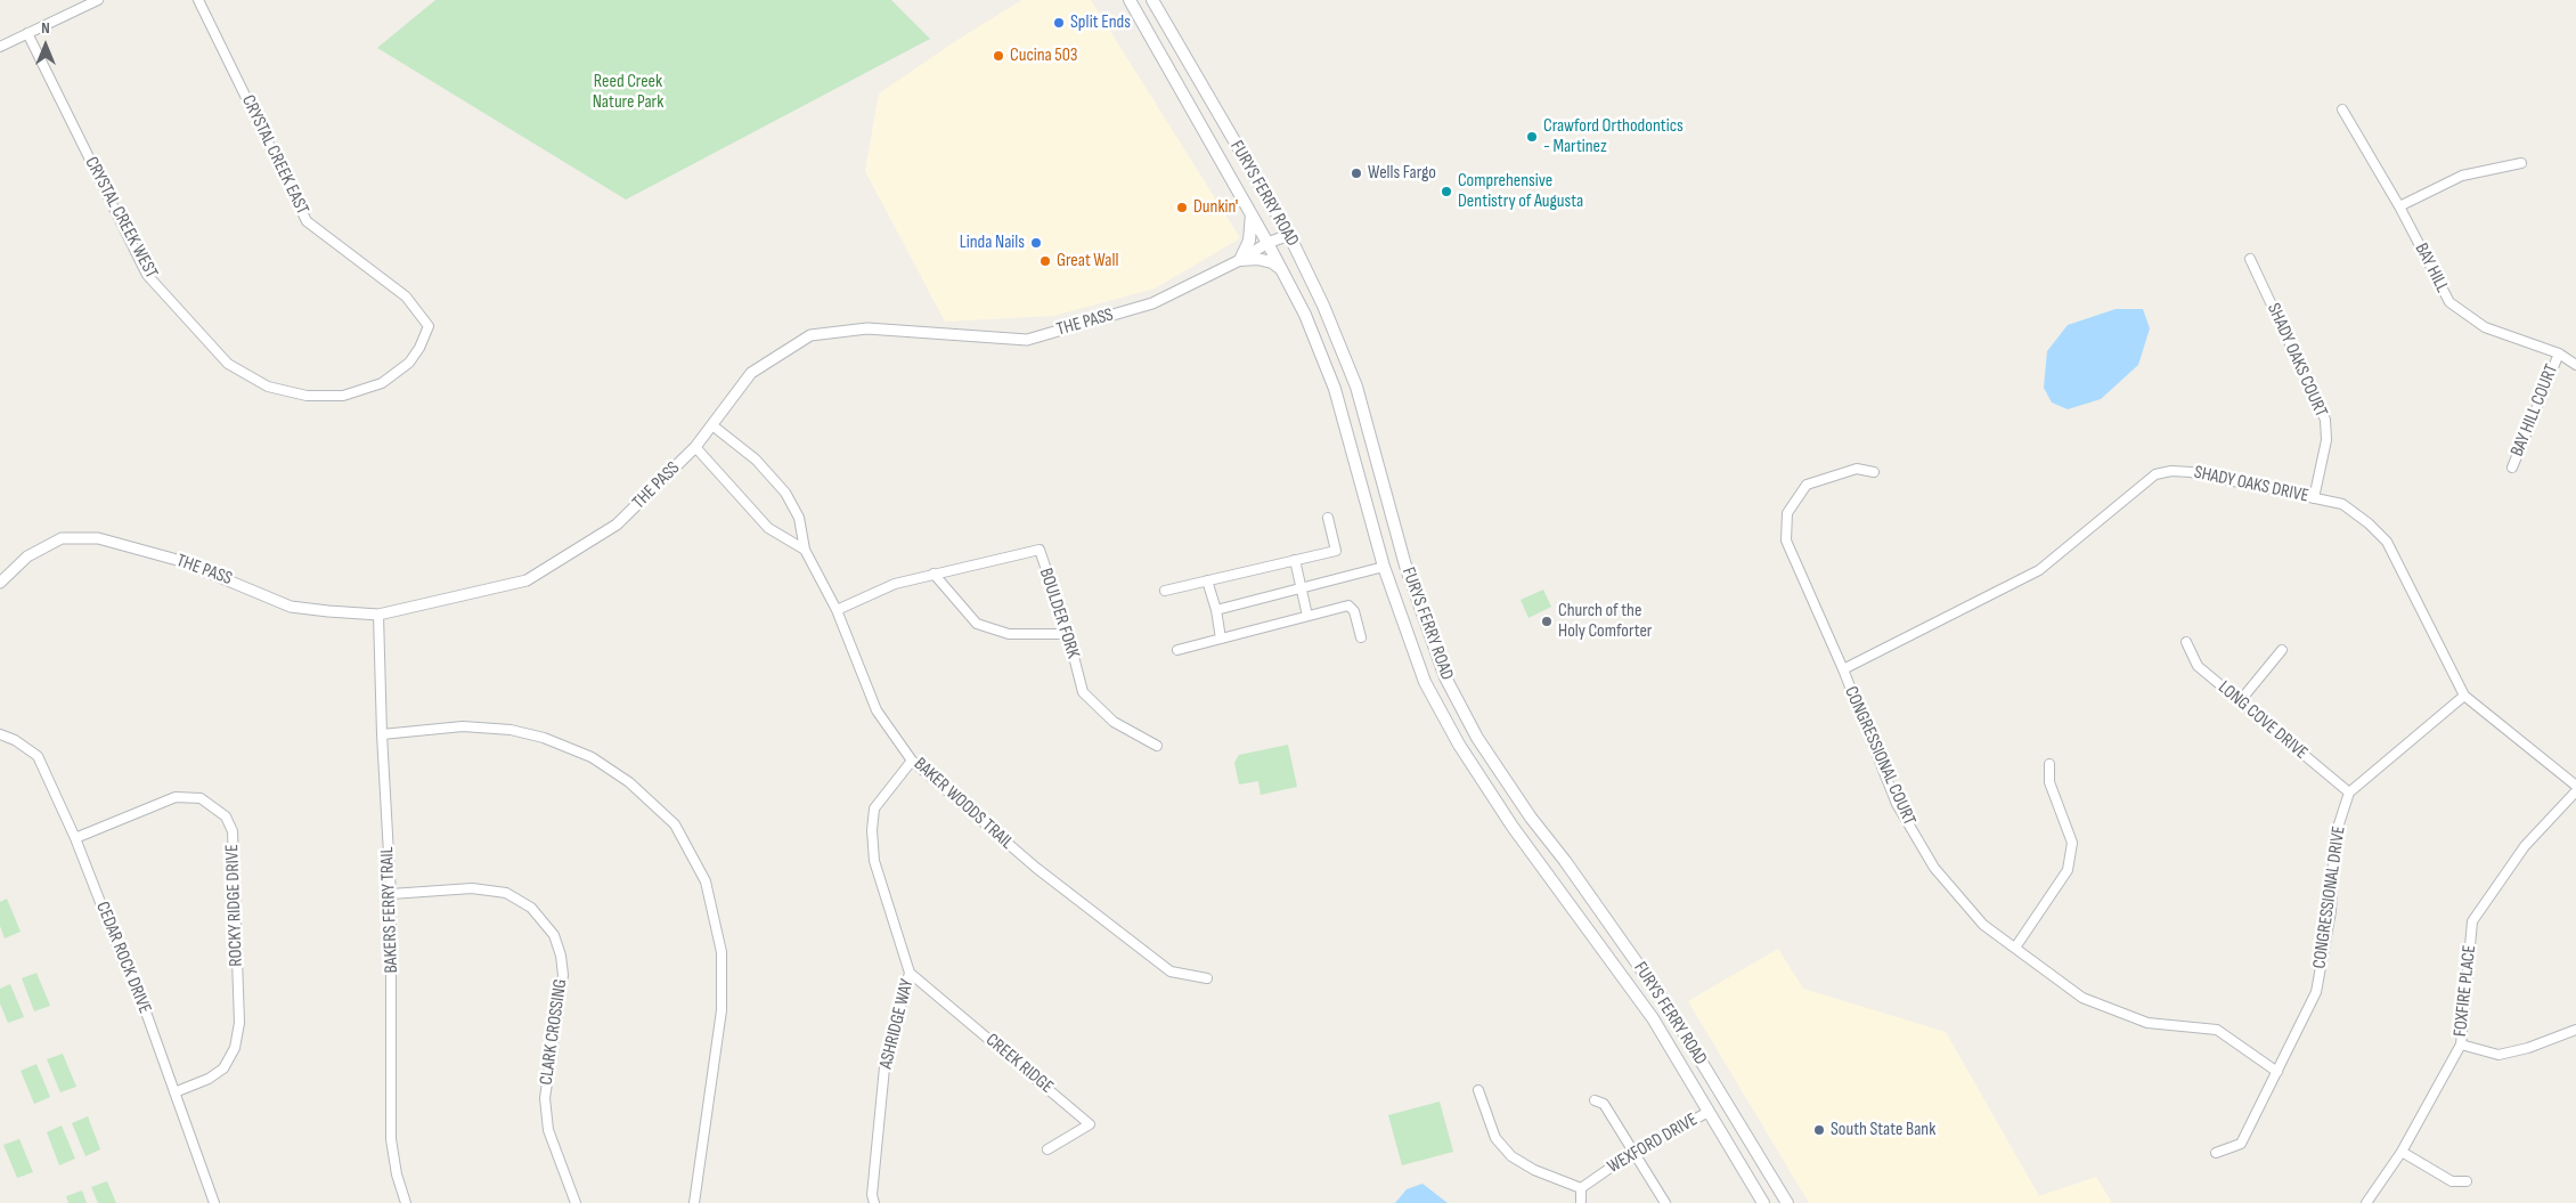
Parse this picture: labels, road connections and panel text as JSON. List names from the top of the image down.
{
  "streets": {
    "main road": ["FURYS FERRY ROAD"],
    "street": [
      "CRYSTAL CREEK EAST",
      "CRYSTAL CREEK WEST",
      "BAY HILL",
      "THE PASS",
      "SHADY OAKS COURT",
      "BAY HILL COURT",
      "SHADY OAKS DRIVE",
      "BOULDER FORK",
      "LONG COVE DRIVE",
      "CONGRESSIONAL COURT",
      "BAKER WOODS TRAIL",
      "CONGRESSIONAL DRIVE",
      "ROCKY RIDGE DRIVE",
      "BAKERS FERRY TRAIL",
      "CEDAR ROCK DRIVE",
      "FOXFIRE PLACE",
      "ASHRIDGE WAY",
      "CLARK CROSSING",
      "CREEK RIDGE",
      "WEXFORD DRIVE"
    ]
  },
  "crossings": [
    ["CRYSTAL CREEK EAST", "CRYSTAL CREEK WEST"],
    ["FURYS FERRY ROAD", "THE PASS"],
    ["FURYS FERRY ROAD", "WEXFORD DRIVE"],
    ["BAY HILL", "BAY HILL COURT"],
    ["THE PASS", "BAKER WOODS TRAIL"],
    ["THE PASS", "BAKERS FERRY TRAIL"],
    ["SHADY OAKS COURT", "SHADY OAKS DRIVE"],
    ["SHADY OAKS DRIVE", "CONGRESSIONAL COURT"],
    ["BOULDER FORK", "BAKER WOODS TRAIL"],
    ["LONG COVE DRIVE", "CONGRESSIONAL DRIVE"],
    ["CONGRESSIONAL COURT", "CONGRESSIONAL DRIVE"],
    ["BAKER WOODS TRAIL", "ASHRIDGE WAY"],
    ["ROCKY RIDGE DRIVE", "CEDAR ROCK DRIVE"],
    ["BAKERS FERRY TRAIL", "CLARK CROSSING"],
    ["ASHRIDGE WAY", "CREEK RIDGE"]
  ],
  "parks": ["Reed Creek Nature Park"],
  "places": [
    "Split Ends",
    "Cucina 503",
    "Crawford Orthodontics - Martinez",
    "Wells Fargo",
    "Comprehensive Dentistry of Augusta",
    "Dunkin'",
    "Linda Nails",
    "Great Wall",
    "Church of the Holy Comforter",
    "South State Bank"
  ],
  "north": "top"
}
